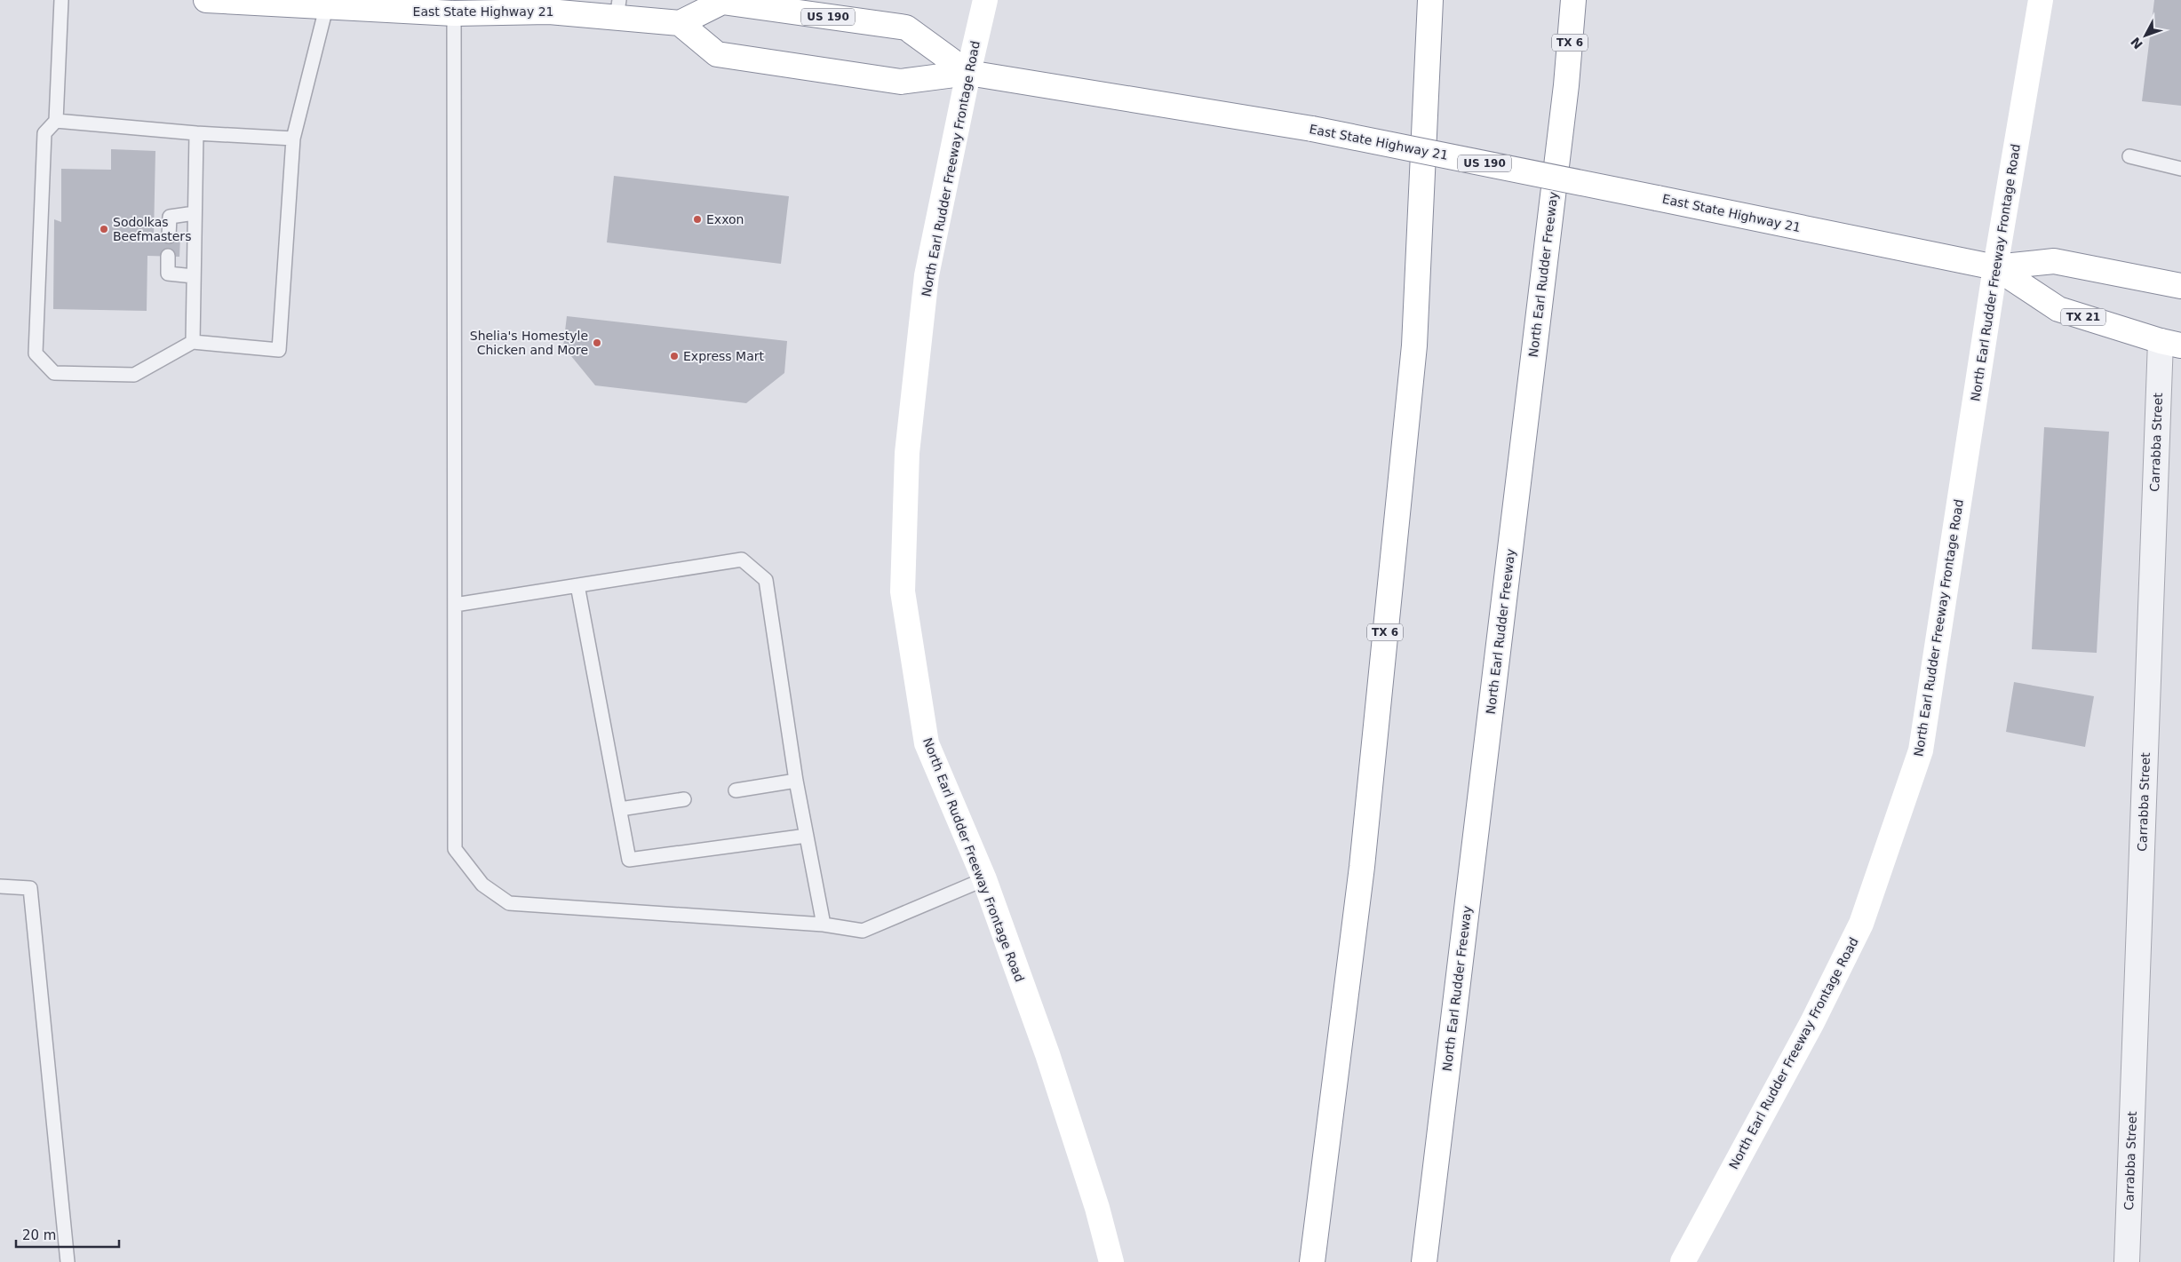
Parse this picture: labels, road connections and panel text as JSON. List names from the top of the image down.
{
  "streets": {
    "main road": [
      "East State Highway 21",
      "US 190",
      "TX 6",
      "North Earl Rudder Freeway Frontage Road",
      "North Earl Rudder Freeway",
      "TX 21"
    ],
    "street": ["Carrabba Street"]
  },
  "crossings": [
    ["East State Highway 21", "North Earl Rudder Freeway Frontage Road"],
    ["East State Highway 21", "Carrabba Street"]
  ],
  "places": [
    "Exxon",
    "Sodolkas Beefmasters",
    "Shelia's Homestyle Chicken and More",
    "Express Mart"
  ],
  "scale_bar": "20 m",
  "north": "bottom left"
}
